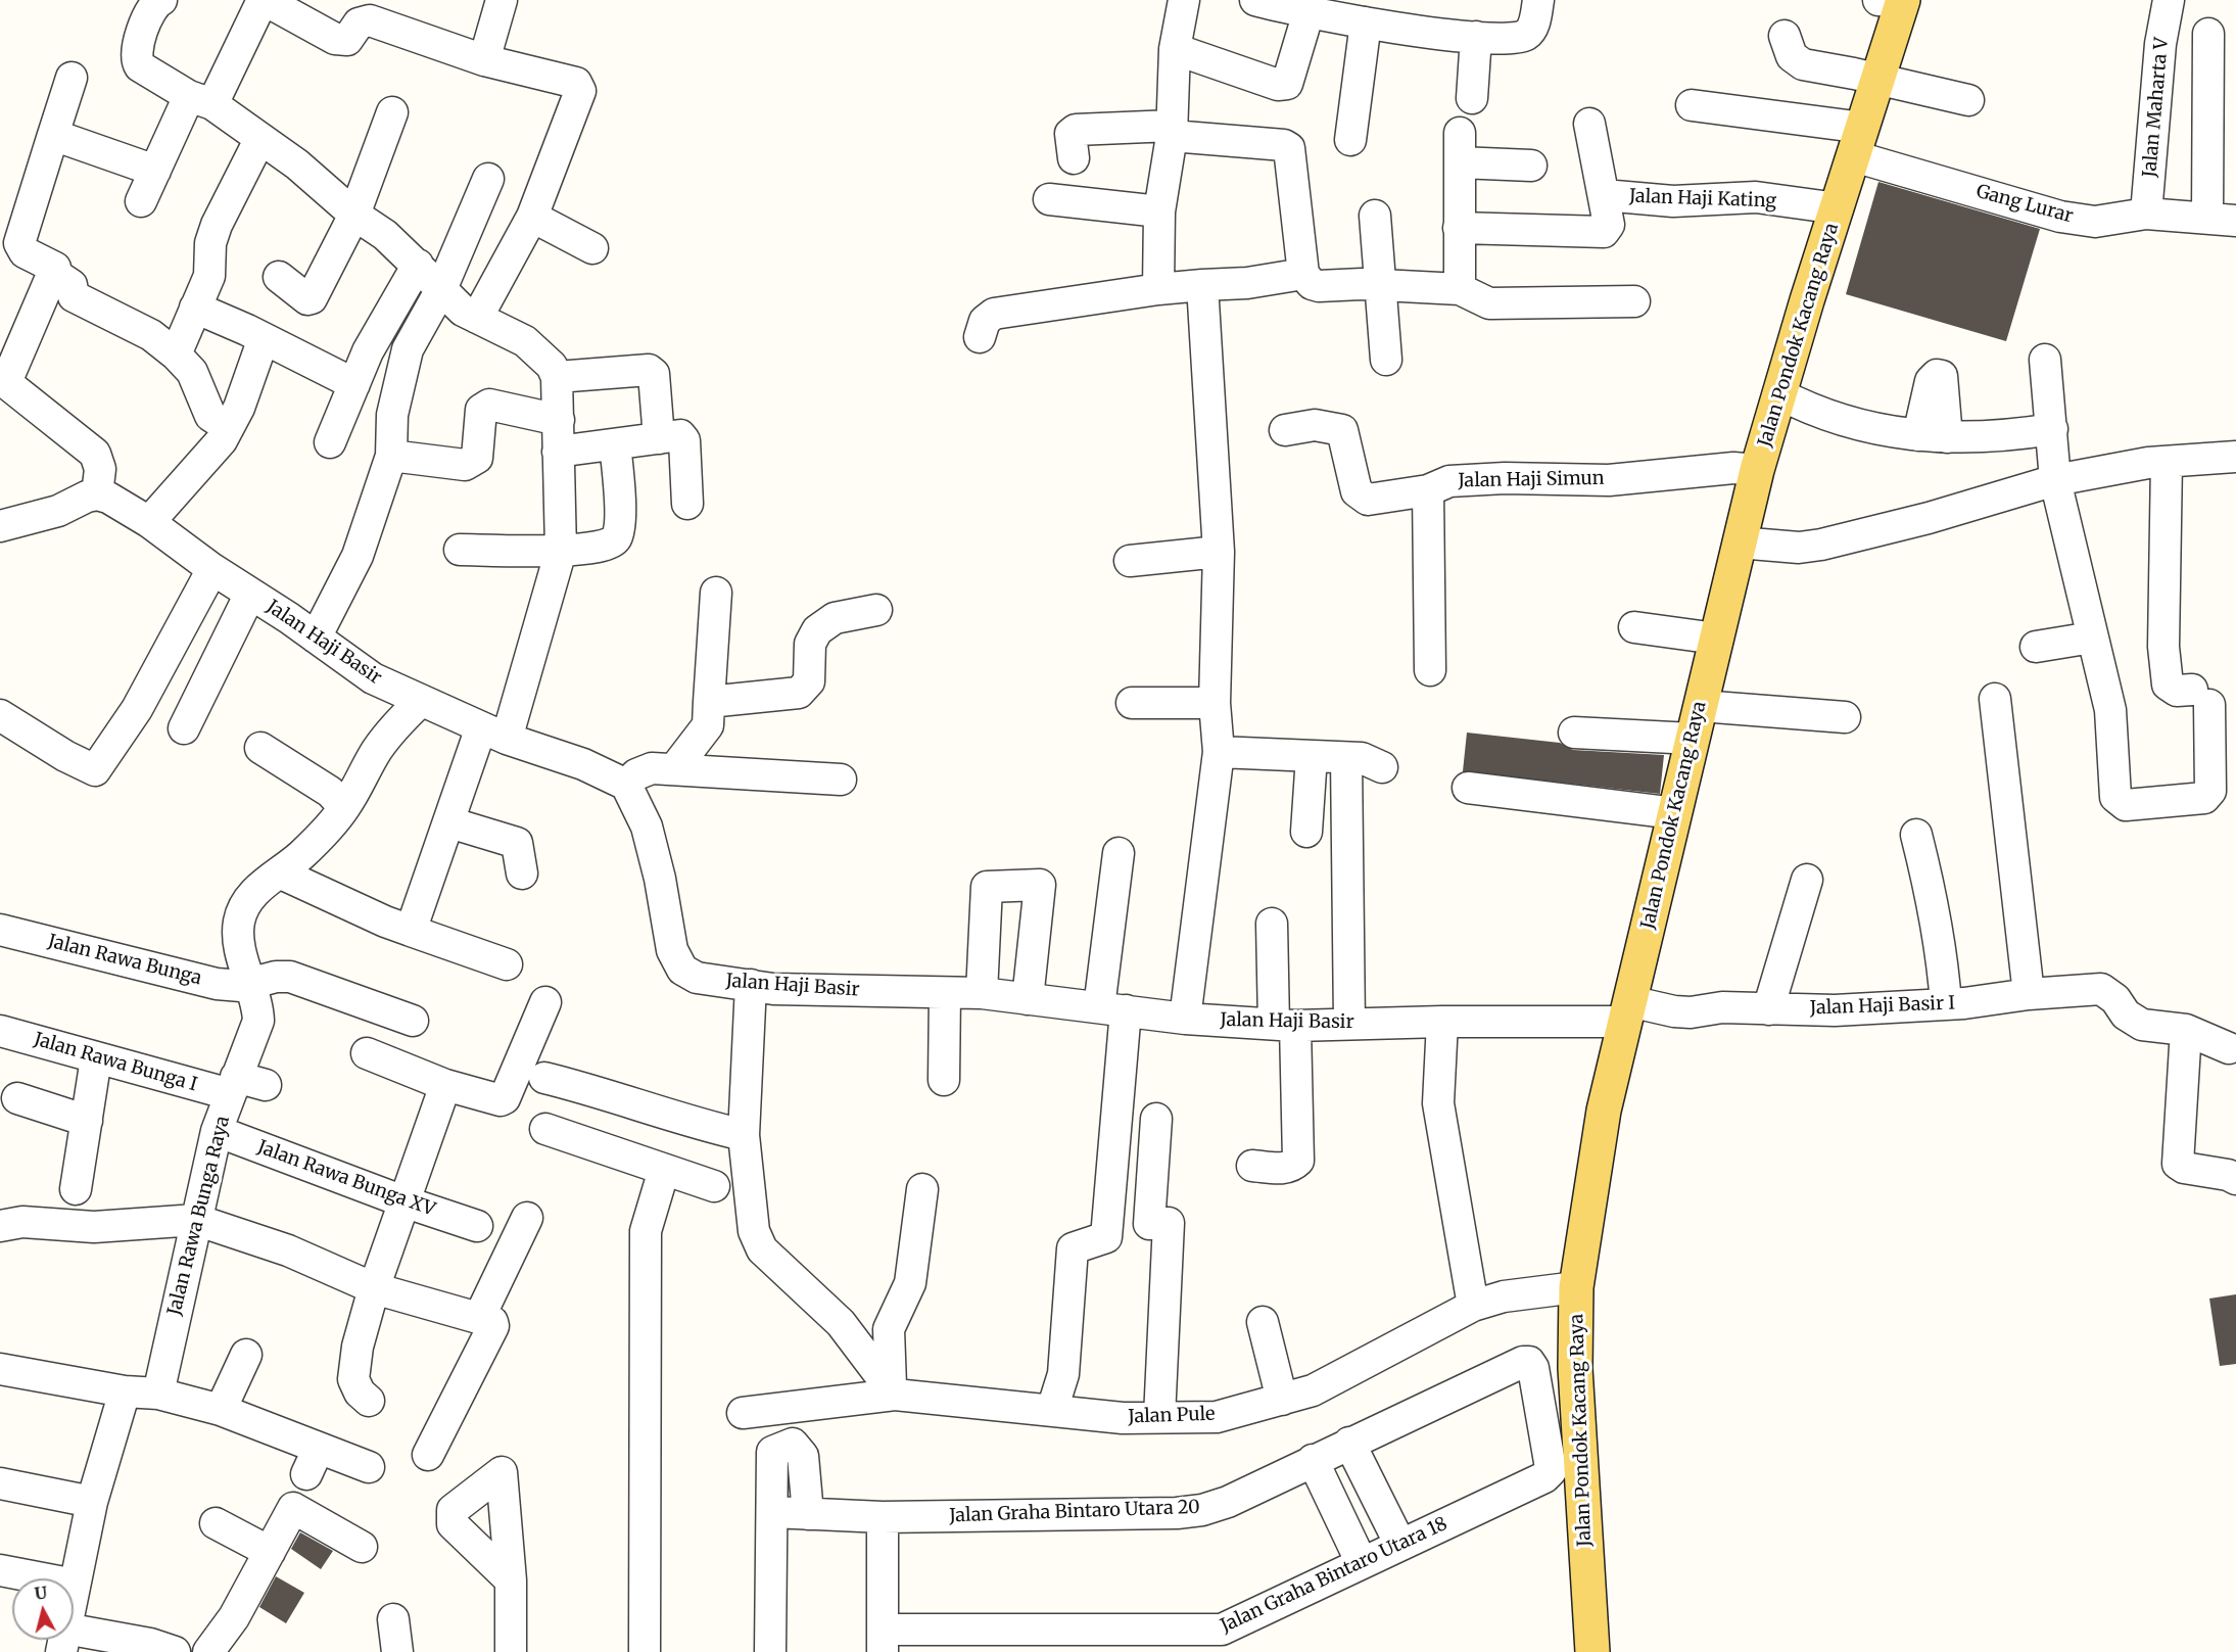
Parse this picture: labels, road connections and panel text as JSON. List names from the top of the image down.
{
  "streets": {
    "main road": ["Jalan Pondok Kacang Raya"],
    "street": [
      "Jalan Maharta V",
      "Jalan Haji Kating",
      "Gang Lurar",
      "Jalan Haji Simun",
      "Jalan Haji Basir",
      "Jalan Rawa Bunga",
      "Jalan Haji Basir I",
      "Jalan Rawa Bunga I",
      "Jalan Rawa Bunga XV",
      "Jalan Rawa Bunga Raya",
      "Jalan Pule",
      "Jalan Graha Bintaro Utara 20",
      "Jalan Graha Bintaro Utara 18"
    ]
  },
  "crossings": [
    ["Jalan Maharta V", "Gang Lurar"],
    ["Jalan Haji Kating", "Jalan Pondok Kacang Raya"],
    ["Gang Lurar", "Jalan Pondok Kacang Raya"],
    ["Jalan Pondok Kacang Raya", "Jalan Haji Simun"],
    ["Jalan Pondok Kacang Raya", "Jalan Haji Basir"],
    ["Jalan Pondok Kacang Raya", "Jalan Haji Basir I"],
    ["Jalan Pondok Kacang Raya", "Jalan Pule"],
    ["Jalan Haji Basir", "Jalan Haji Basir I"],
    ["Jalan Haji Basir", "Jalan Rawa Bunga Raya"],
    ["Jalan Rawa Bunga", "Jalan Rawa Bunga Raya"],
    ["Jalan Rawa Bunga I", "Jalan Rawa Bunga Raya"],
    ["Jalan Rawa Bunga XV", "Jalan Rawa Bunga Raya"],
    ["Jalan Graha Bintaro Utara 20", "Jalan Graha Bintaro Utara 18"]
  ],
  "north": "top"
}
